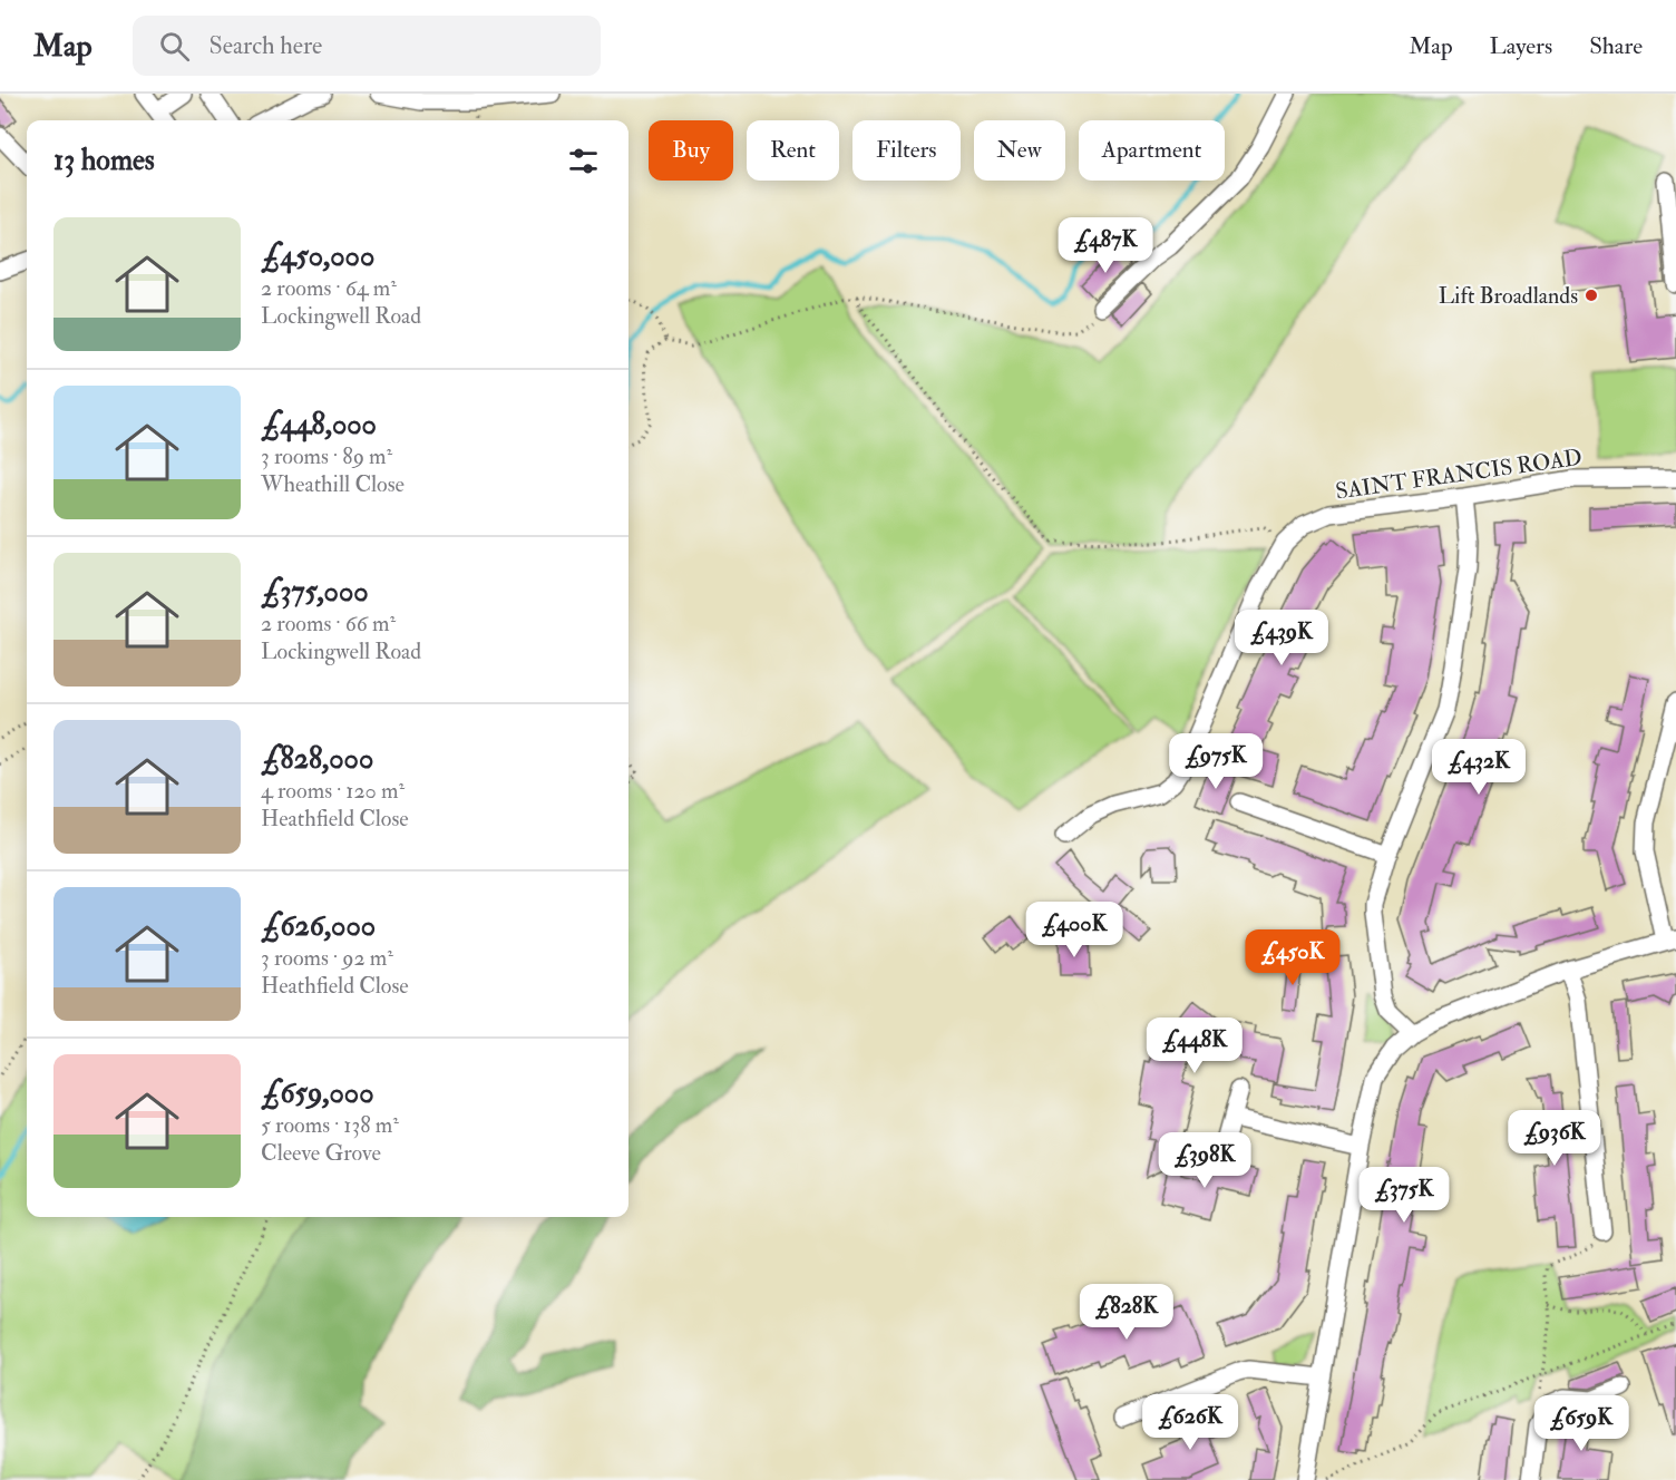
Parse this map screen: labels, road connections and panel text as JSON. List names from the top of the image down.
{
  "streets": {
    "street": ["SAINT FRANCIS ROAD"]
  },
  "places": ["Lift Broadlands"],
  "page": {
    "header": "Map",
    "search": "Search here",
    "nav": ["Map", "Layers", "Share"],
    "chip": [
      "Buy",
      "Rent",
      "Filters",
      "New",
      "Apartment"
    ],
    "heading": "13 homes",
    "list": [
      {
        "name": "£450,000",
        "note": "2 rooms · 64 m² · Lockingwell Road"
      },
      {
        "name": "£448,000",
        "note": "3 rooms · 89 m² · Wheathill Close"
      },
      {
        "name": "£375,000",
        "note": "2 rooms · 66 m² · Lockingwell Road"
      },
      {
        "name": "£828,000",
        "note": "4 rooms · 120 m² · Heathfield Close"
      },
      {
        "name": "£626,000",
        "note": "3 rooms · 92 m² · Heathfield Close"
      },
      {
        "name": "£659,000",
        "note": "5 rooms · 138 m² · Cleeve Grove"
      }
    ],
    "price": [
      "£487K",
      "£439K",
      "£975K",
      "£432K",
      "£400K",
      "£450K",
      "£448K",
      "£936K",
      "£398K",
      "£375K",
      "£828K",
      "£626K",
      "£659K"
    ]
  }
}
